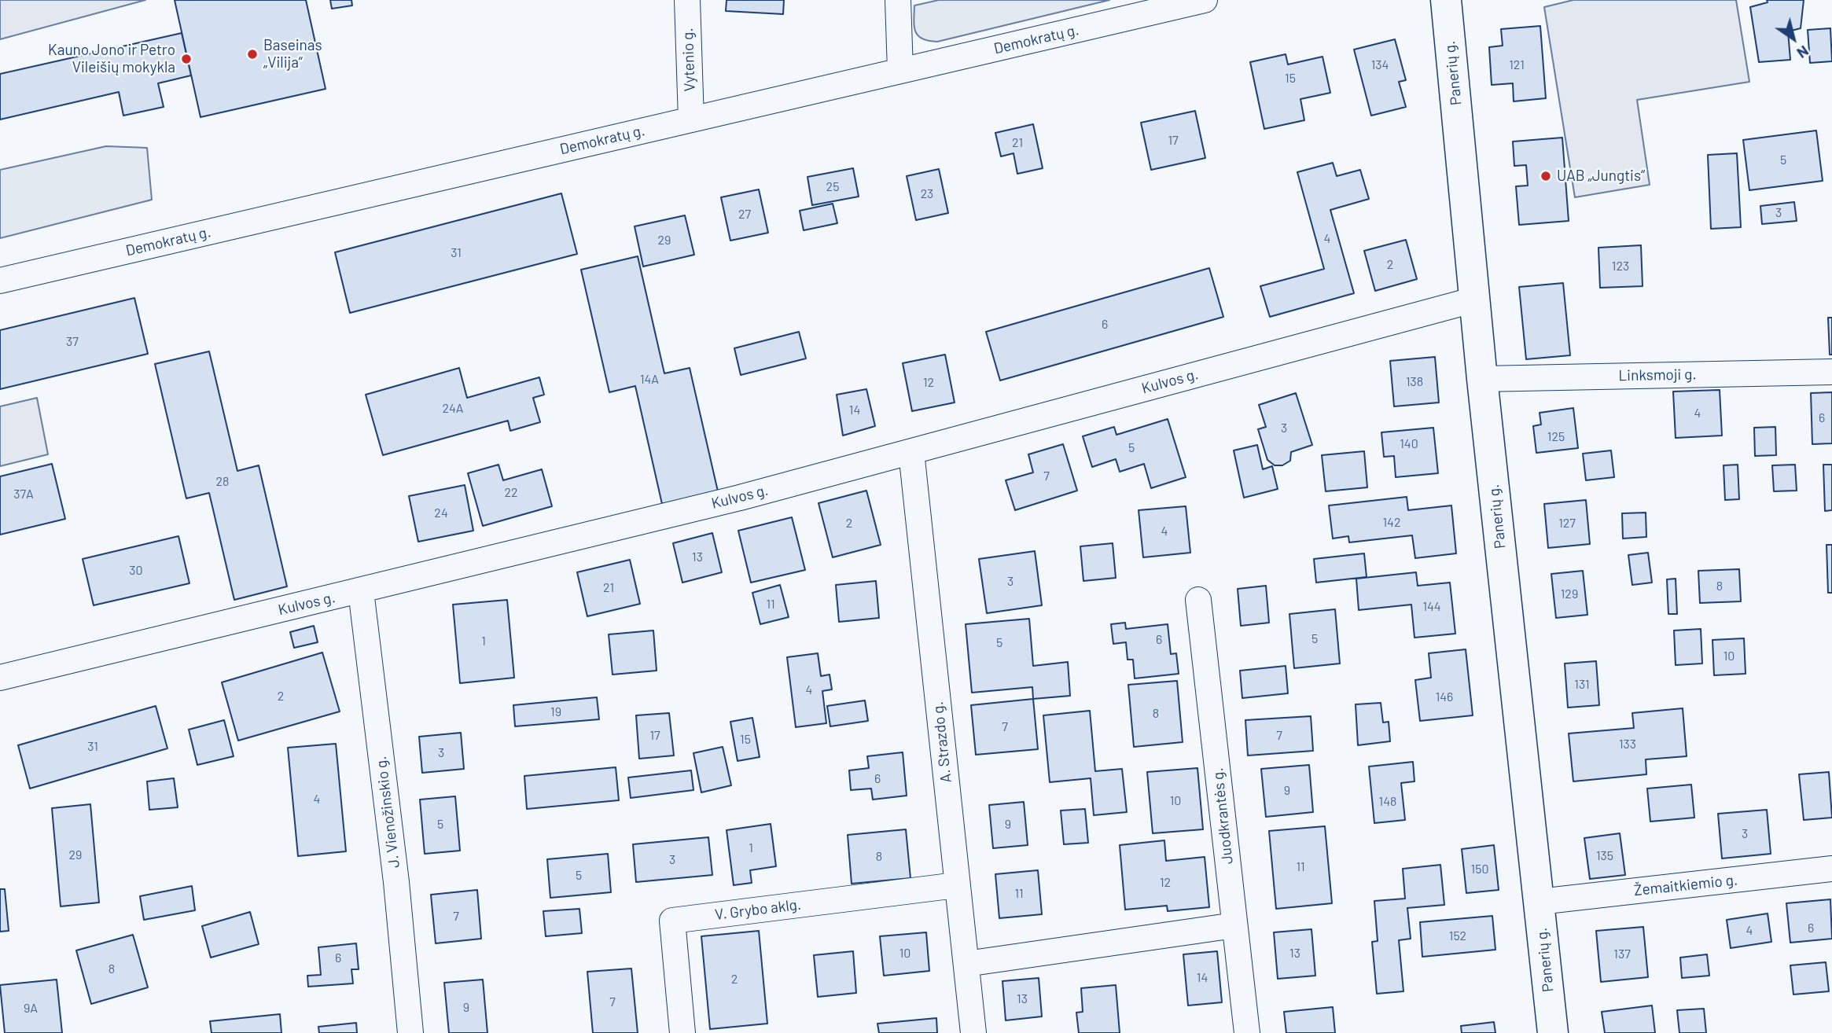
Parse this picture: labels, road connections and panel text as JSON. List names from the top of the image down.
{
  "streets": {
    "main road": ["Panerių g."],
    "street": [
      "Demokratų g.",
      "Vytenio g.",
      "Linksmoji g.",
      "Kulvos g.",
      "A. Strazdo g.",
      "J. Vienožinskio g.",
      "Juodkrantės g.",
      "Žemaitkiemio g.",
      "V. Grybo aklg."
    ]
  },
  "crossings": [
    ["Demokratų g.", "Vytenio g."],
    ["Panerių g.", "Linksmoji g."],
    ["Panerių g.", "Kulvos g."],
    ["Panerių g.", "Žemaitkiemio g."],
    ["Kulvos g.", "A. Strazdo g."],
    ["Kulvos g.", "J. Vienožinskio g."],
    ["A. Strazdo g.", "V. Grybo aklg."]
  ],
  "places": ["Baseinas „Vilija“", "Kauno Jono ir Petro Vileišių mokykla", "UAB „Jungtis“"],
  "house_numbers": [
    "134",
    "121",
    "15",
    "17",
    "21",
    "5",
    "25",
    "23",
    "3",
    "27",
    "4",
    "29",
    "31",
    "2",
    "123",
    "6",
    "37",
    "14A",
    "138",
    "12",
    "24A",
    "14",
    "4",
    "6",
    "3",
    "125",
    "140",
    "5",
    "7",
    "28",
    "22",
    "37A",
    "24",
    "142",
    "2",
    "127",
    "4",
    "13",
    "30",
    "3",
    "8",
    "21",
    "129",
    "11",
    "144",
    "5",
    "6",
    "1",
    "5",
    "10",
    "131",
    "4",
    "2",
    "146",
    "19",
    "8",
    "7",
    "17",
    "7",
    "15",
    "133",
    "31",
    "3",
    "6",
    "9",
    "4",
    "10",
    "148",
    "5",
    "9",
    "3",
    "1",
    "29",
    "135",
    "8",
    "3",
    "11",
    "150",
    "5",
    "12",
    "11",
    "7",
    "6",
    "4",
    "152",
    "10",
    "13",
    "137",
    "6",
    "8",
    "14",
    "2",
    "13",
    "7",
    "9",
    "9A"
  ],
  "north": "bottom right"
}
